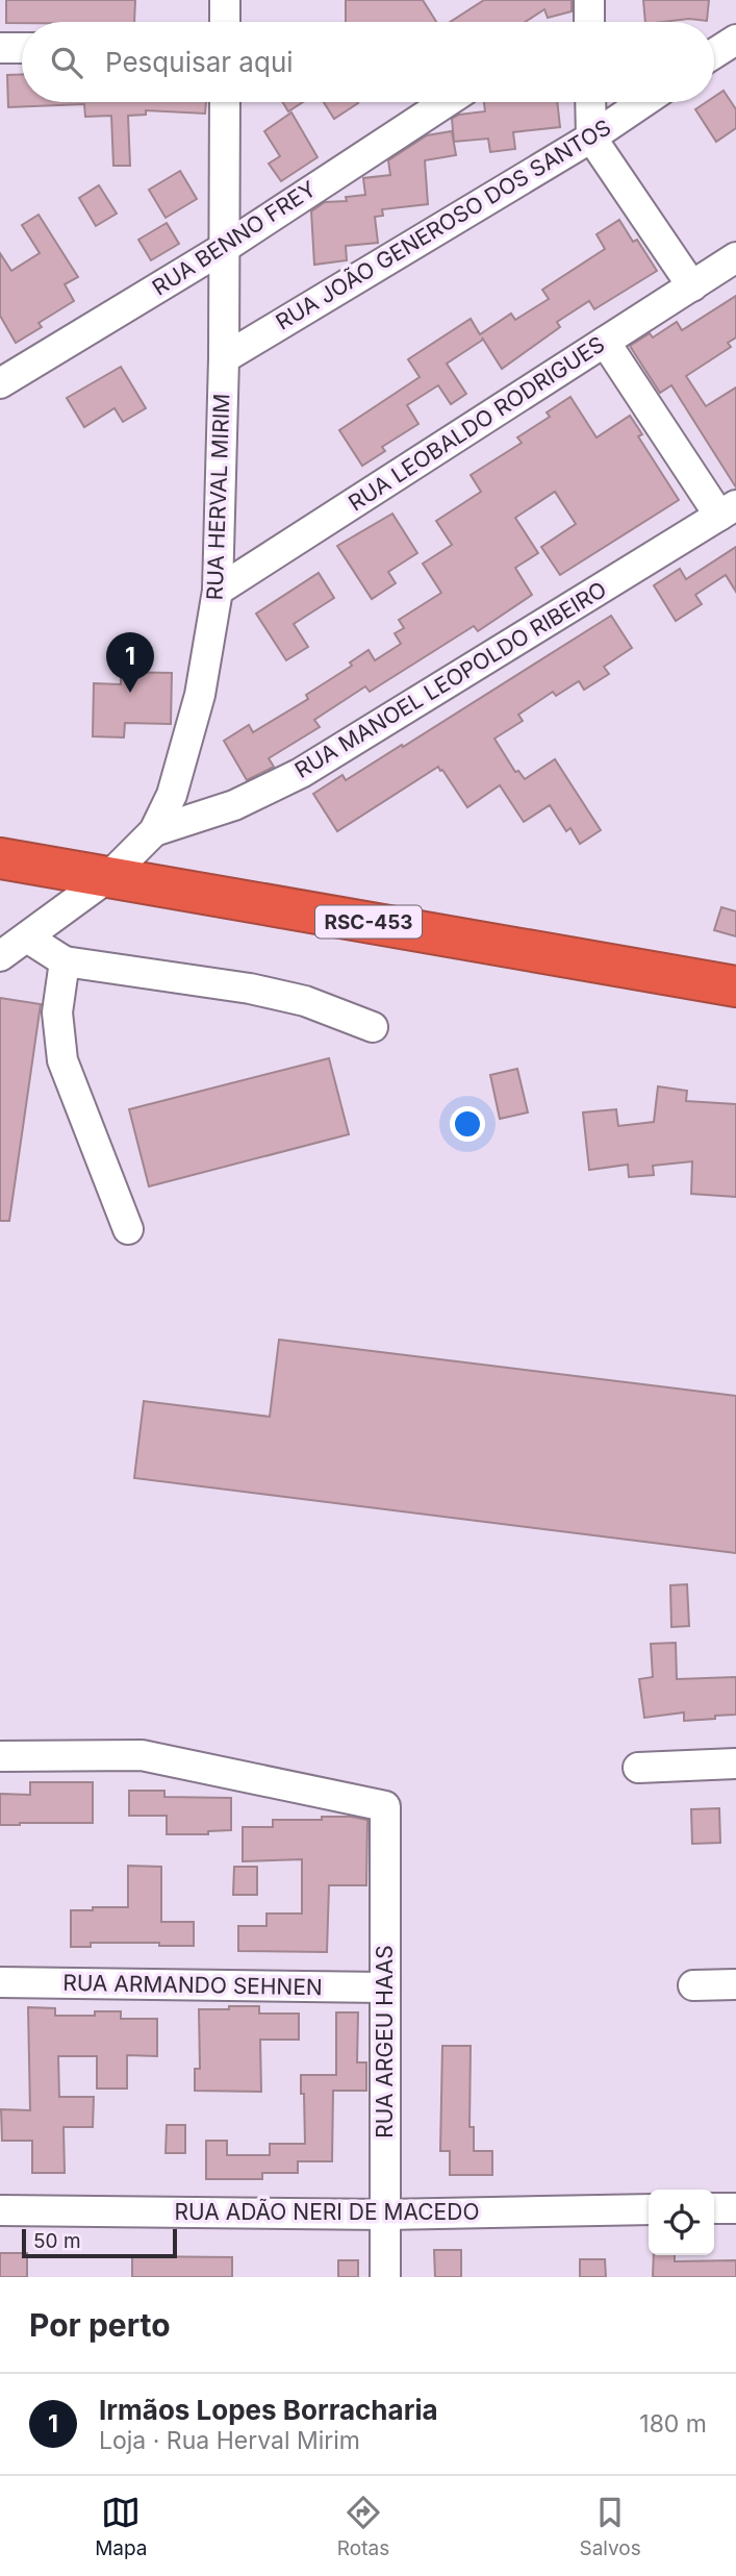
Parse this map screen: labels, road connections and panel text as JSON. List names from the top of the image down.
{
  "streets": {
    "highway": ["RSC-453"],
    "street": [
      "RUA JOÃO GENEROSO DOS SANTOS",
      "RUA BENNO FREY",
      "RUA LEOBALDO RODRIGUES",
      "RUA HERVAL MIRIM",
      "RUA MANOEL LEOPOLDO RIBEIRO",
      "RUA ARMANDO SEHNEN",
      "RUA ARGEU HAAS",
      "RUA ADÃO NERI DE MACEDO"
    ]
  },
  "crossings": [
    ["RUA JOÃO GENEROSO DOS SANTOS", "RUA HERVAL MIRIM"],
    ["RUA BENNO FREY", "RUA HERVAL MIRIM"],
    ["RUA LEOBALDO RODRIGUES", "RUA HERVAL MIRIM"],
    ["RUA HERVAL MIRIM", "RUA MANOEL LEOPOLDO RIBEIRO"],
    ["RUA HERVAL MIRIM", "RSC-453"],
    ["RUA ARMANDO SEHNEN", "RUA ARGEU HAAS"],
    ["RUA ARGEU HAAS", "RUA ADÃO NERI DE MACEDO"]
  ],
  "scale_bar": "50 m",
  "page": {
    "search": "Pesquisar aqui",
    "pins": "1",
    "scale": "50 m",
    "heading": "Por perto",
    "list": [
      {
        "mark": "1",
        "name": "Irmãos Lopes Borracharia",
        "note": "Loja · Rua Herval Mirim",
        "value": "180 m"
      }
    ],
    "nav": ["Mapa", "Rotas", "Salvos"]
  }
}
